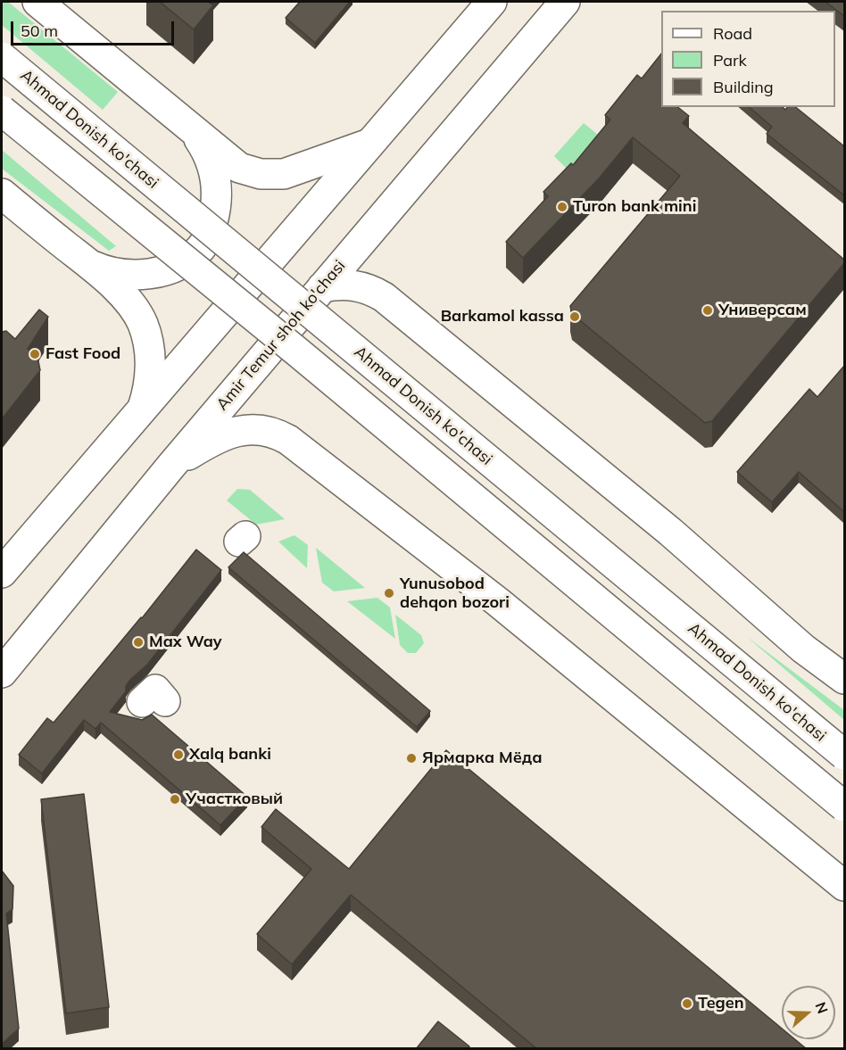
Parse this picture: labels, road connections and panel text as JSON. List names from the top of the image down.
{
  "streets": {
    "main road": ["Ahmad Donish ko'chasi", "Amir Temur shoh ko'chasi"]
  },
  "places": [
    "Turon bank mini",
    "Универсам",
    "Barkamol kassa",
    "Fast Food",
    "Yunusobod dehqon bozori",
    "Max Way",
    "Xalq banki",
    "Ярмарка Мёда",
    "Участковый",
    "Tegen"
  ],
  "legend": ["Road", "Park", "Building"],
  "scale_bar": "50 m",
  "north": "right"
}
